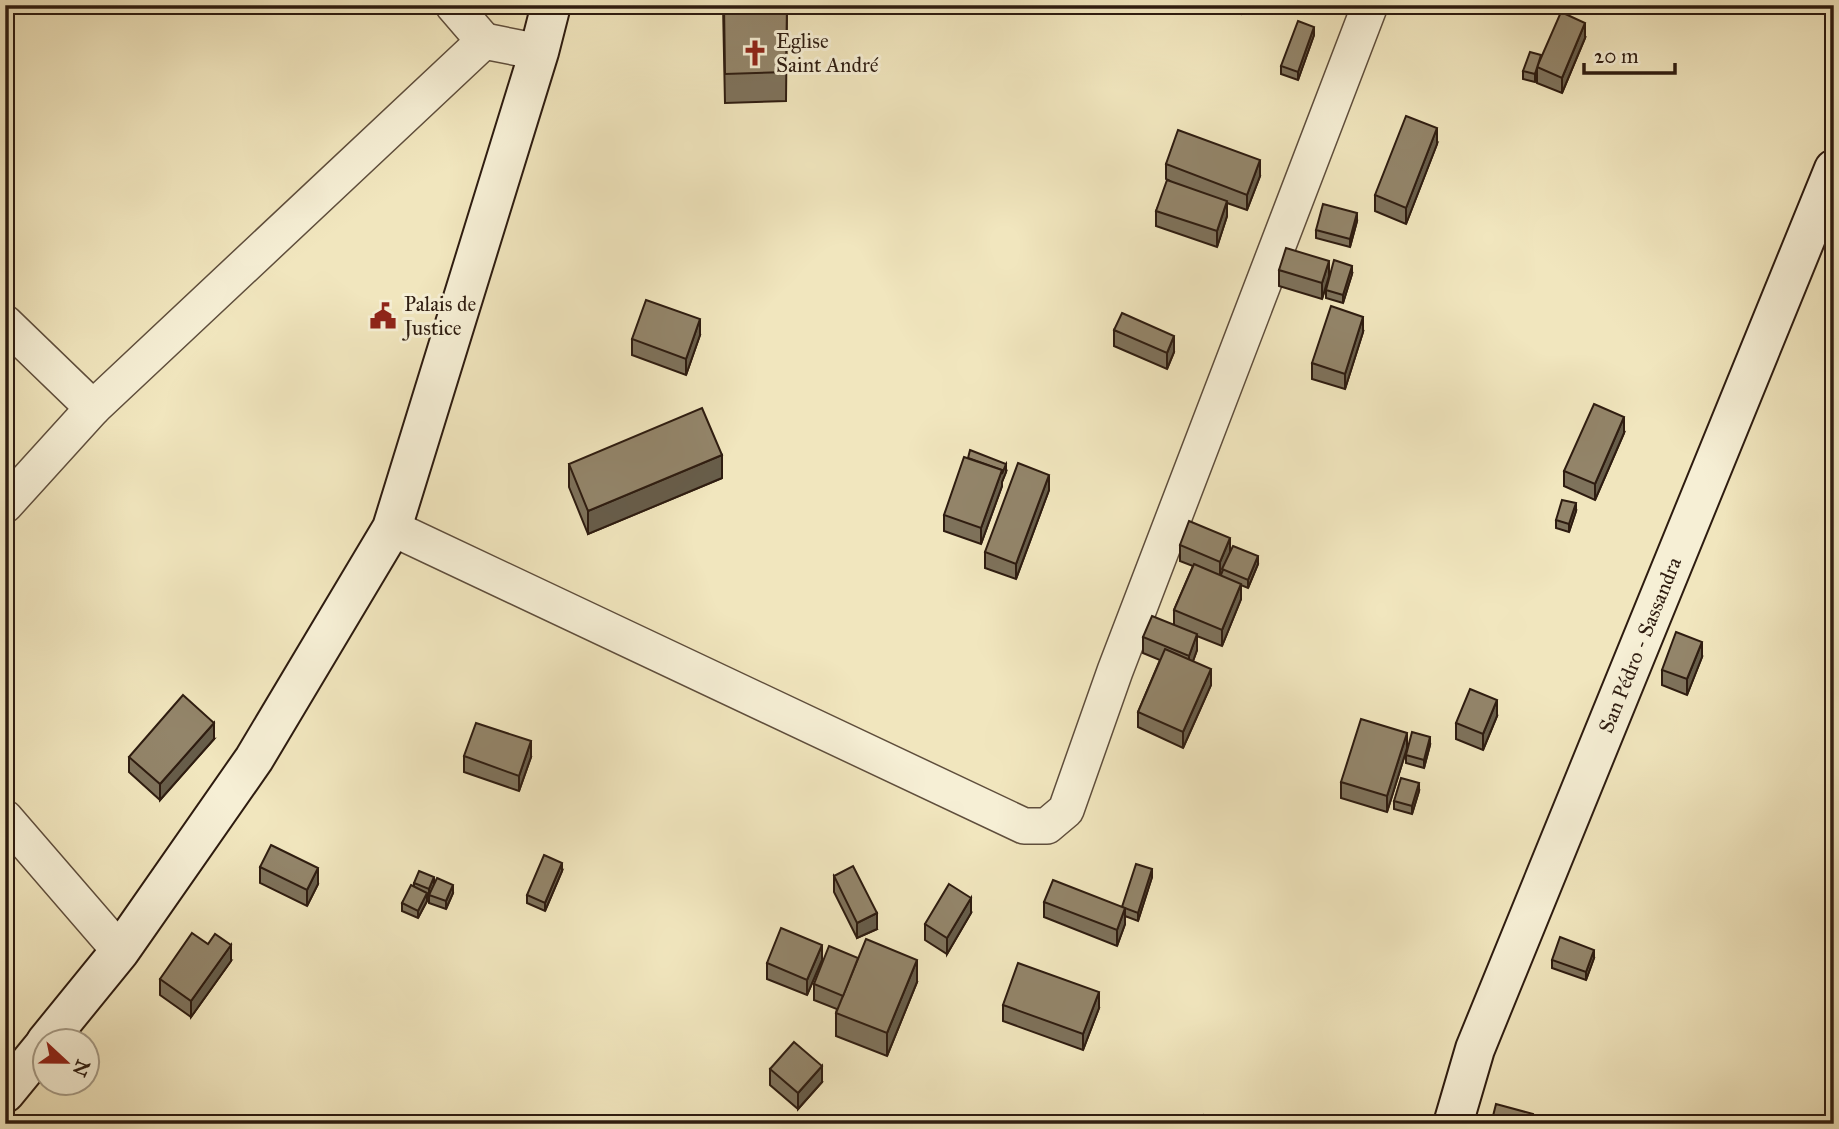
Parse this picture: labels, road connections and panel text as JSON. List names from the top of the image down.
{
  "streets": {
    "street": ["San Pédro - Sassandra"]
  },
  "places": {
    "church": ["Eglise Saint André"],
    "public building": ["Palais de Justice"]
  },
  "scale_bar": "20 m",
  "north": "right"
}
